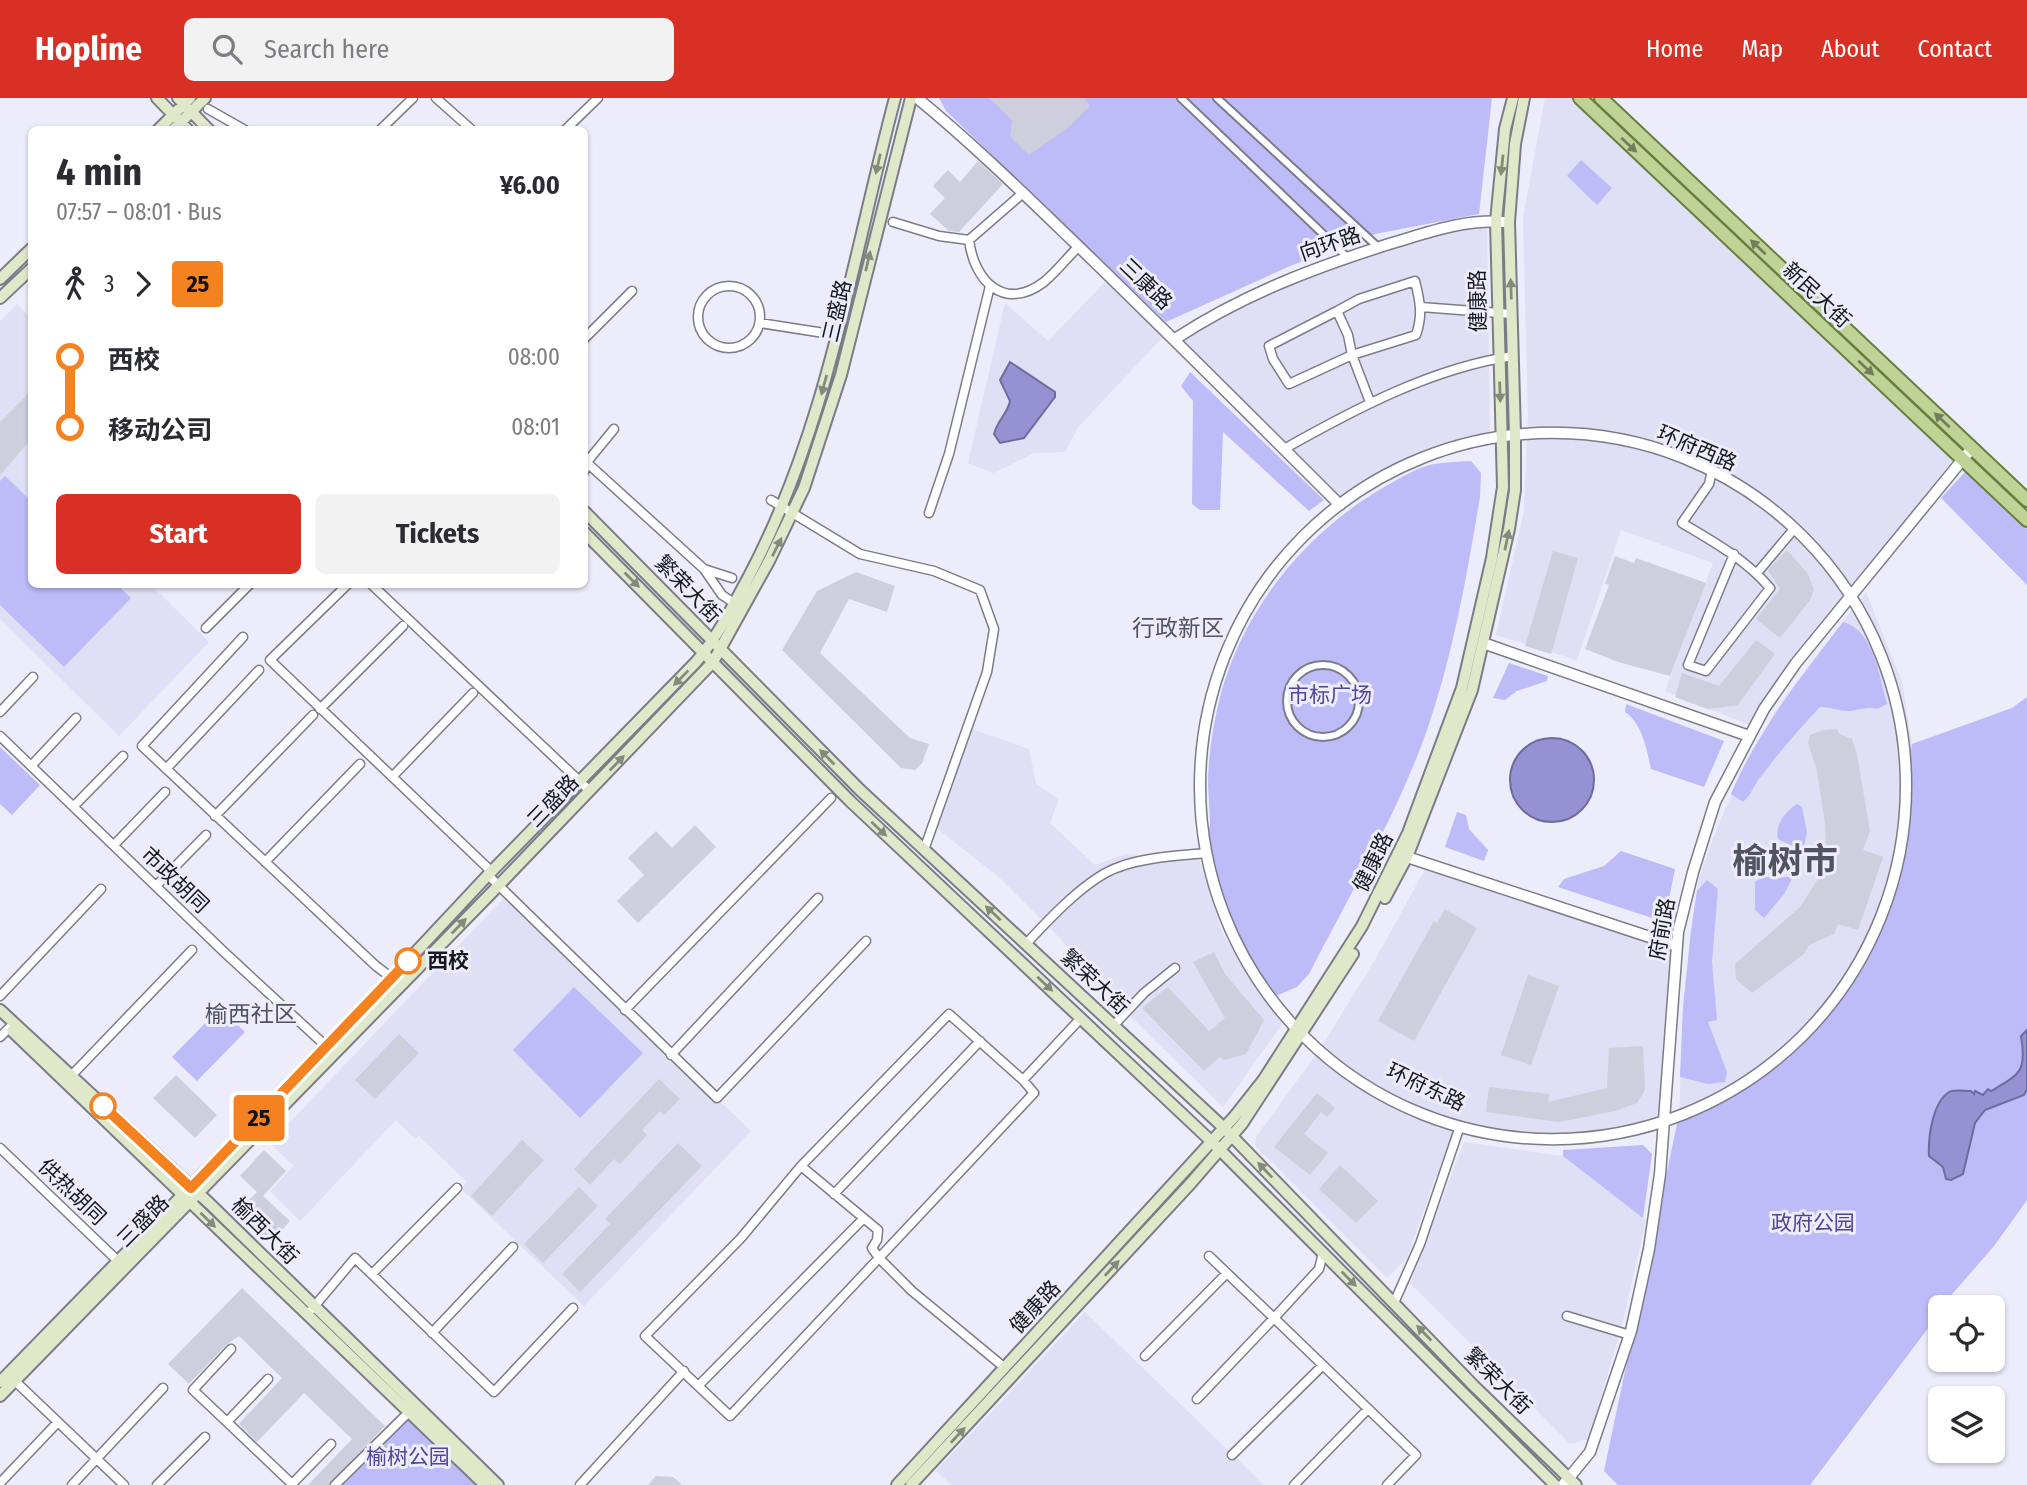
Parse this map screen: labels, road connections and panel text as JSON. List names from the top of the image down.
{
  "streets": {
    "main road": [
      "新民大街",
      "健康路",
      "三盛路",
      "繁荣大街",
      "榆西大街"
    ],
    "street": [
      "向环路",
      "三康路",
      "环府西路",
      "市政胡同",
      "府前路",
      "环府东路",
      "供热胡同"
    ]
  },
  "crossings": [
    ["向环路", "三康路"],
    ["向环路", "健康路"],
    ["三康路", "环府西路"],
    ["新民大街", "府前路"],
    ["健康路", "环府西路"],
    ["健康路", "繁荣大街"],
    ["健康路", "环府东路"],
    ["三盛路", "繁荣大街"],
    ["三盛路", "市政胡同"],
    ["三盛路", "供热胡同"],
    ["三盛路", "榆西大街"],
    ["环府西路", "府前路"],
    ["环府西路", "环府东路"],
    ["繁荣大街", "府前路"],
    ["府前路", "环府东路"]
  ],
  "districts": ["行政新区", "榆树市", "榆西社区"],
  "parks": ["市标广场", "政府公园", "榆树公园"],
  "places": ["西校"],
  "lines": ["bus line 25"],
  "page": {
    "header": "Hopline",
    "search": "Search here",
    "nav": [
      "Home",
      "Map",
      "About",
      "Contact"
    ],
    "on_map": "25",
    "heading": ["4 min", "07:57 – 08:01 · Bus", "¥6.00"],
    "legs": ["3", "25"],
    "list": [
      {
        "name": "西校",
        "value": "08:00"
      },
      {
        "name": "移动公司",
        "value": "08:01"
      }
    ],
    "buttons": ["Start", "Tickets"]
  }
}
